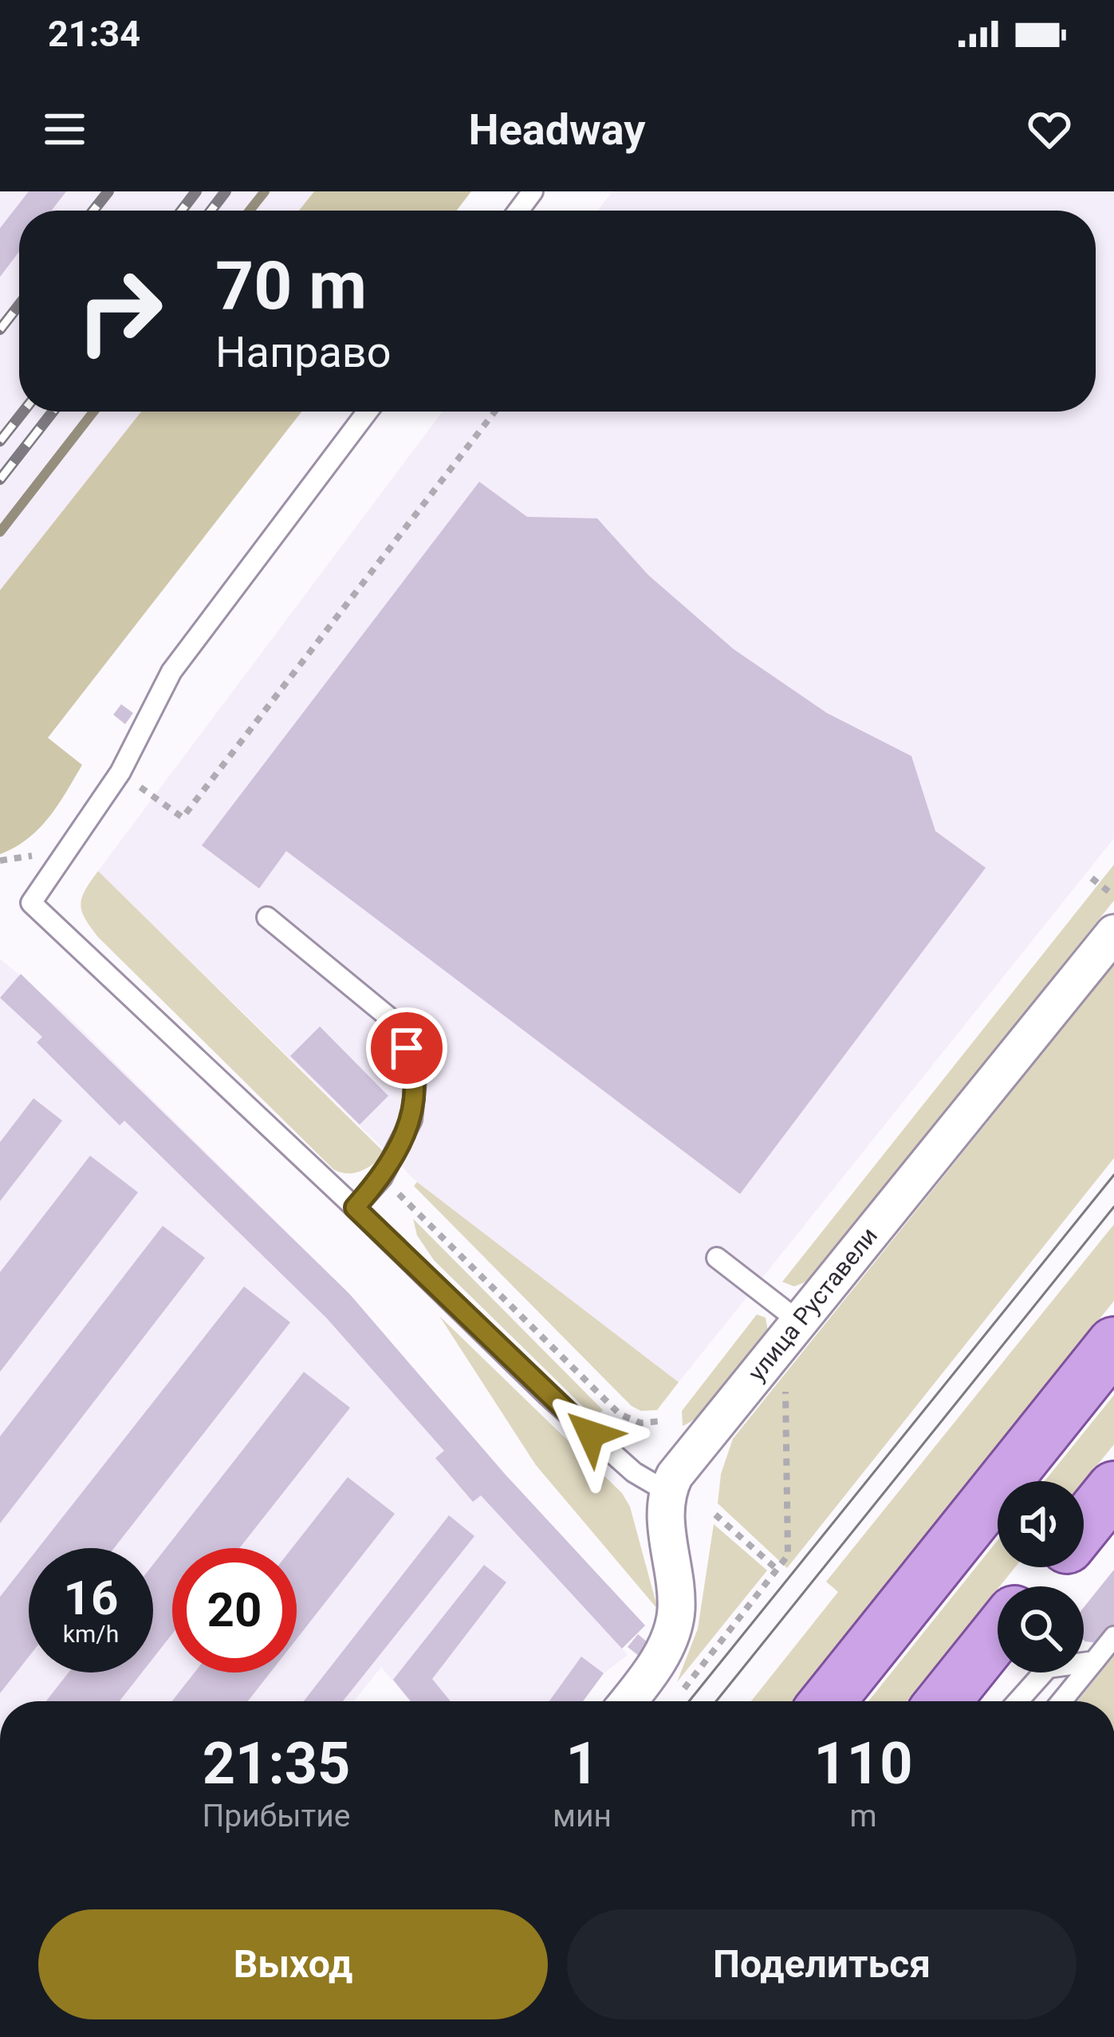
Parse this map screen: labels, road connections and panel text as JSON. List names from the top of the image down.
{
  "streets": {
    "street": ["улица Руставели"]
  },
  "page": {
    "status": "21:34",
    "header": "Headway",
    "turn": ["70 m", "Направо"],
    "speed": "16 km/h",
    "limit": "20",
    "eta": [
      "21:35",
      "Прибытие",
      "1",
      "мин",
      "110",
      "m"
    ],
    "buttons": ["Выход", "Поделиться"]
  }
}
